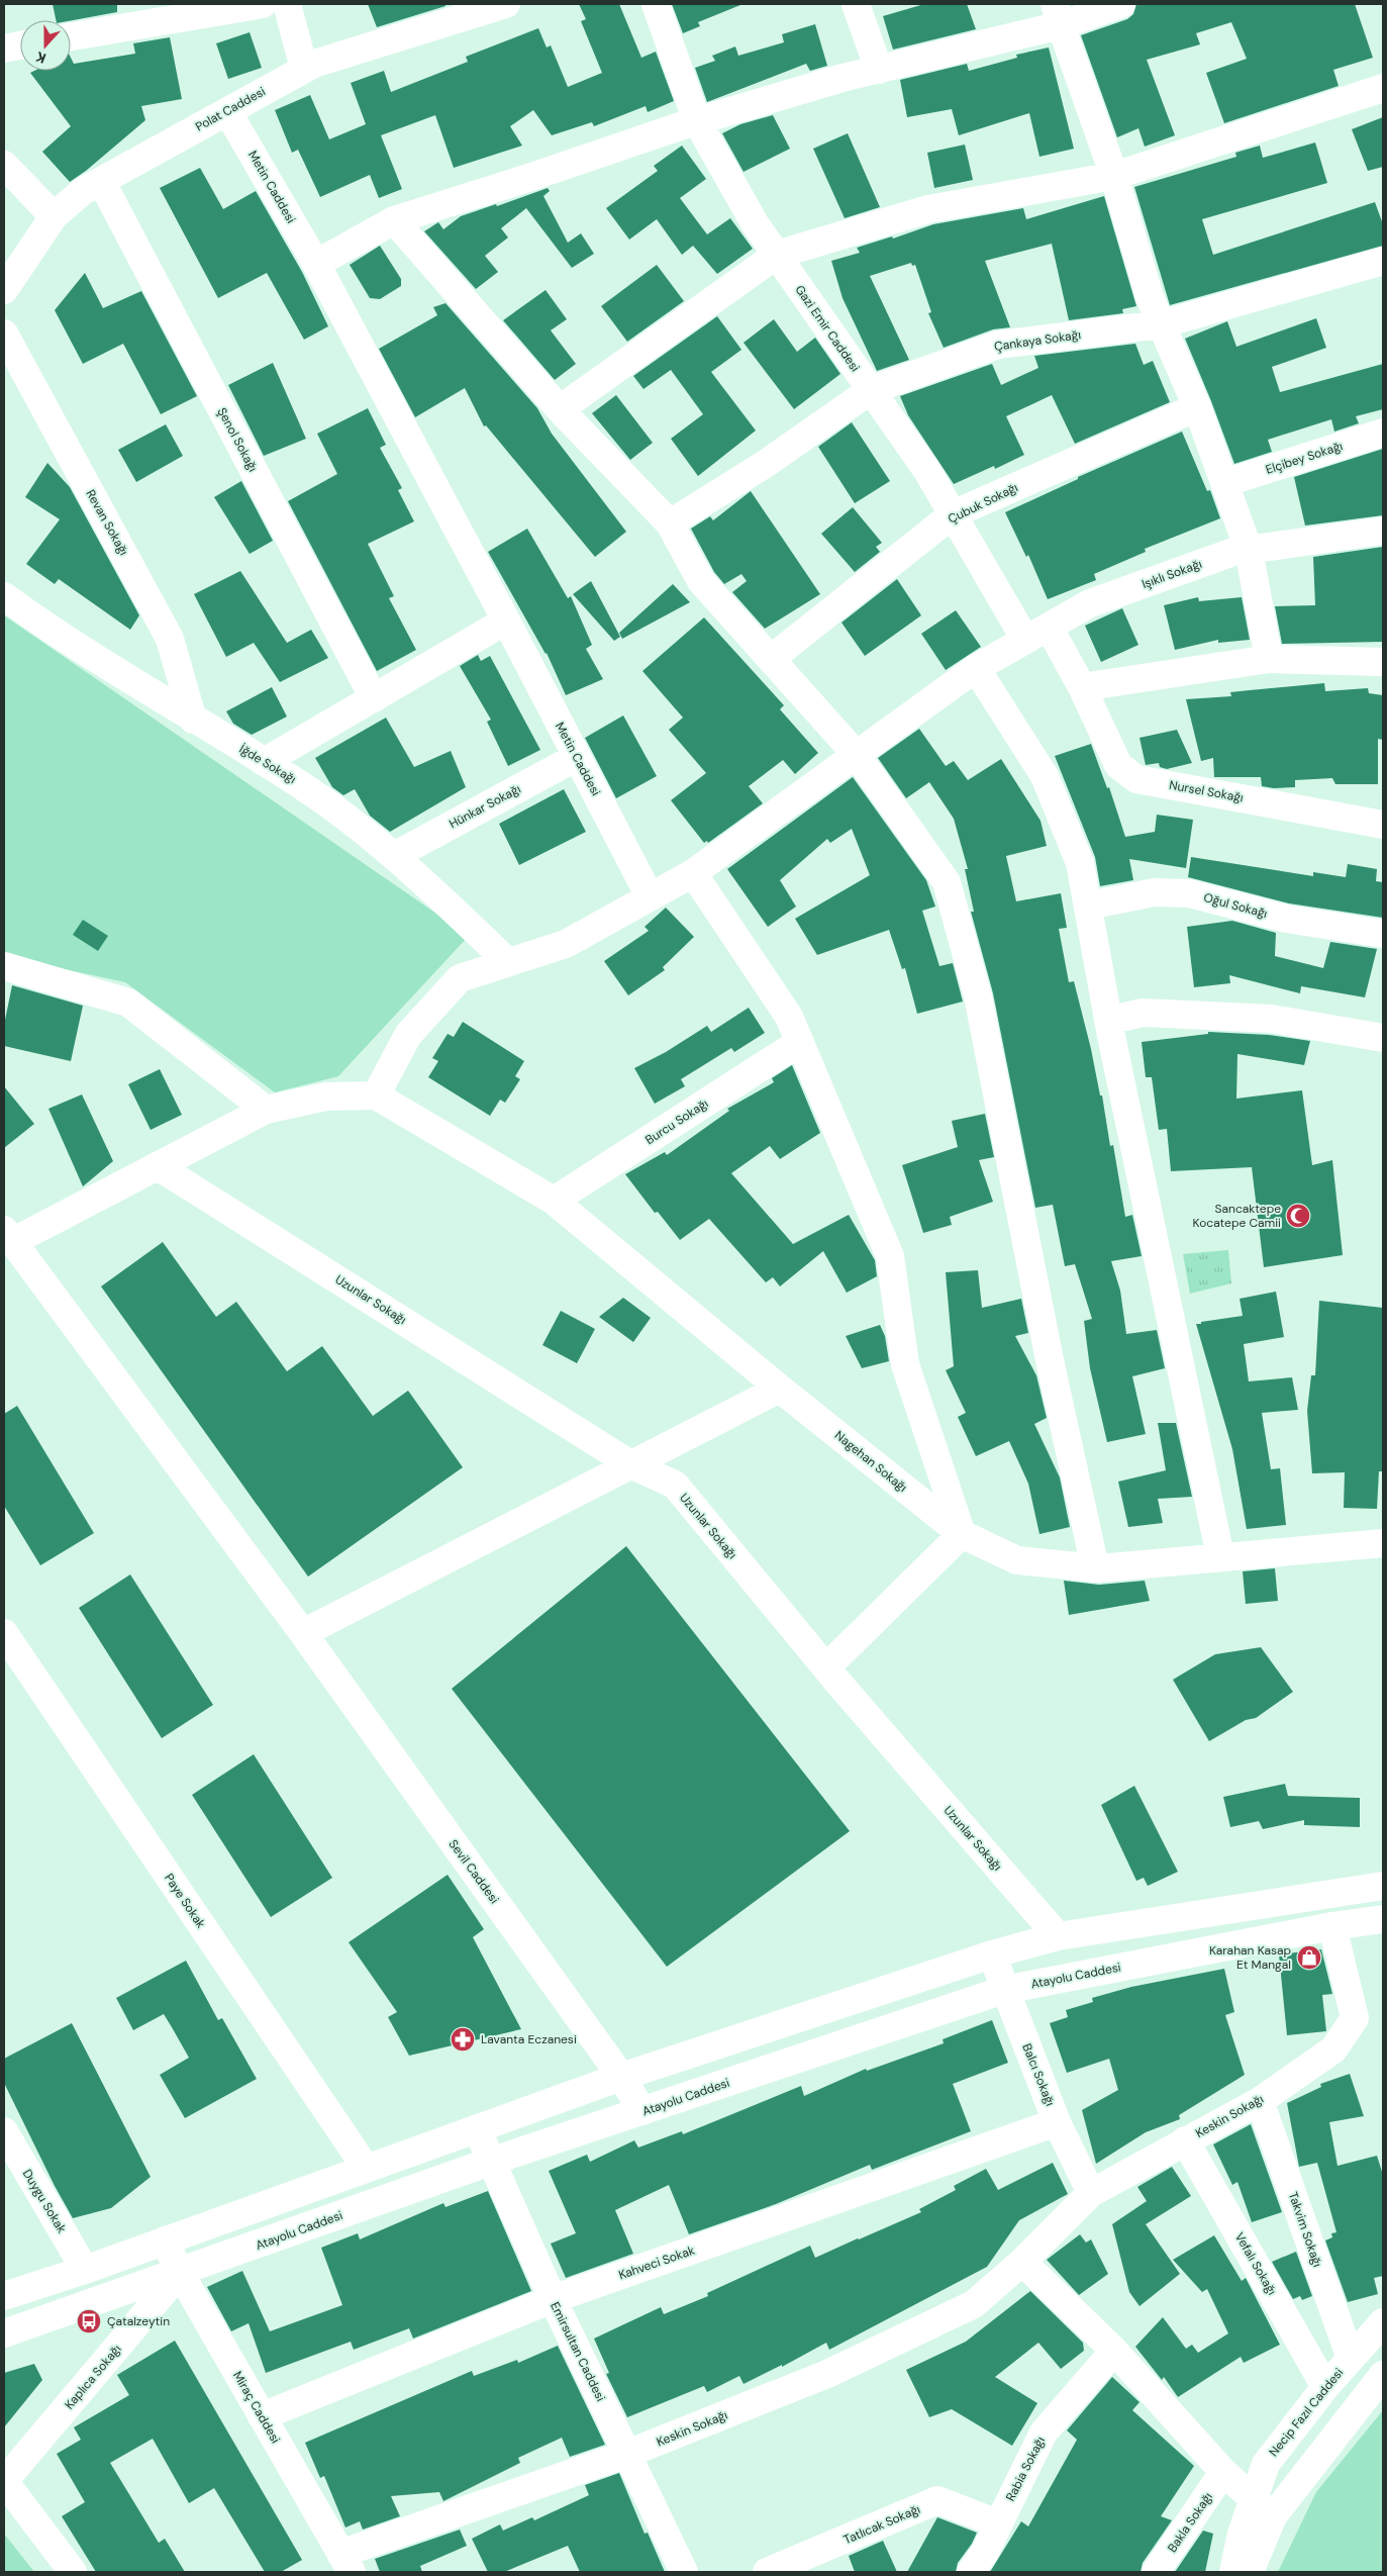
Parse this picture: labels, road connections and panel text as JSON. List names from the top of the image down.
{
  "streets": {
    "street": [
      "Polat Caddesi",
      "Metin Caddesi",
      "Gazi Emir Caddesi",
      "Çankaya Sokağı",
      "Şenol Sokağı",
      "Elçibey Sokağı",
      "Çubuk Sokağı",
      "Revan Sokağı",
      "Işıklı Sokağı",
      "İğde Sokağı",
      "Nursel Sokağı",
      "Hünkar Sokağı",
      "Oğul Sokağı",
      "Burcu Sokağı",
      "Uzunlar Sokağı",
      "Nagehan Sokağı",
      "Sevil Caddesi",
      "Paye Sokak",
      "Atayolu Caddesi",
      "Balcı Sokağı",
      "Keskin Sokağı",
      "Duygu Sokak",
      "Takvim Sokağı",
      "Kahveci Sokak",
      "Vefalı Sokağı",
      "Emirsultan Caddesi",
      "Kaplıca Sokağı",
      "Miraç Caddesi",
      "Necip Fazıl Caddesi",
      "Rabia Sokağı",
      "Bakla Sokağı",
      "Tatlıcak Sokağı"
    ]
  },
  "crossings": [
    ["Polat Caddesi", "Metin Caddesi"],
    ["Polat Caddesi", "Şenol Sokağı"],
    ["Metin Caddesi", "Işıklı Sokağı"],
    ["Metin Caddesi", "Hünkar Sokağı"],
    ["Gazi Emir Caddesi", "Çankaya Sokağı"],
    ["Gazi Emir Caddesi", "Çubuk Sokağı"],
    ["Gazi Emir Caddesi", "Işıklı Sokağı"],
    ["Gazi Emir Caddesi", "Nursel Sokağı"],
    ["Revan Sokağı", "İğde Sokağı"],
    ["Işıklı Sokağı", "İğde Sokağı"],
    ["Işıklı Sokağı", "Nursel Sokağı"],
    ["Işıklı Sokağı", "Nagehan Sokağı"],
    ["İğde Sokağı", "Hünkar Sokağı"],
    ["Burcu Sokağı", "Nagehan Sokağı"],
    ["Sevil Caddesi", "Atayolu Caddesi"],
    ["Atayolu Caddesi", "Balcı Sokağı"],
    ["Atayolu Caddesi", "Keskin Sokağı"],
    ["Atayolu Caddesi", "Emirsultan Caddesi"],
    ["Atayolu Caddesi", "Kaplıca Sokağı"],
    ["Atayolu Caddesi", "Miraç Caddesi"],
    ["Balcı Sokağı", "Keskin Sokağı"],
    ["Balcı Sokağı", "Kahveci Sokak"],
    ["Keskin Sokağı", "Takvim Sokağı"],
    ["Keskin Sokağı", "Vefalı Sokağı"],
    ["Keskin Sokağı", "Emirsultan Caddesi"],
    ["Keskin Sokağı", "Miraç Caddesi"],
    ["Takvim Sokağı", "Necip Fazıl Caddesi"],
    ["Kahveci Sokak", "Emirsultan Caddesi"],
    ["Kahveci Sokak", "Miraç Caddesi"],
    ["Vefalı Sokağı", "Necip Fazıl Caddesi"],
    ["Kaplıca Sokağı", "Miraç Caddesi"],
    ["Rabia Sokağı", "Tatlıcak Sokağı"]
  ],
  "places": {
    "mosque": ["Sancaktepe Kocatepe Camii"],
    "shop": ["Karahan Kasap Et Mangal"],
    "pharmacy": ["Lavanta Eczanesi"],
    "bus stop": ["Çatalzeytin"]
  },
  "north": "bottom"
}
